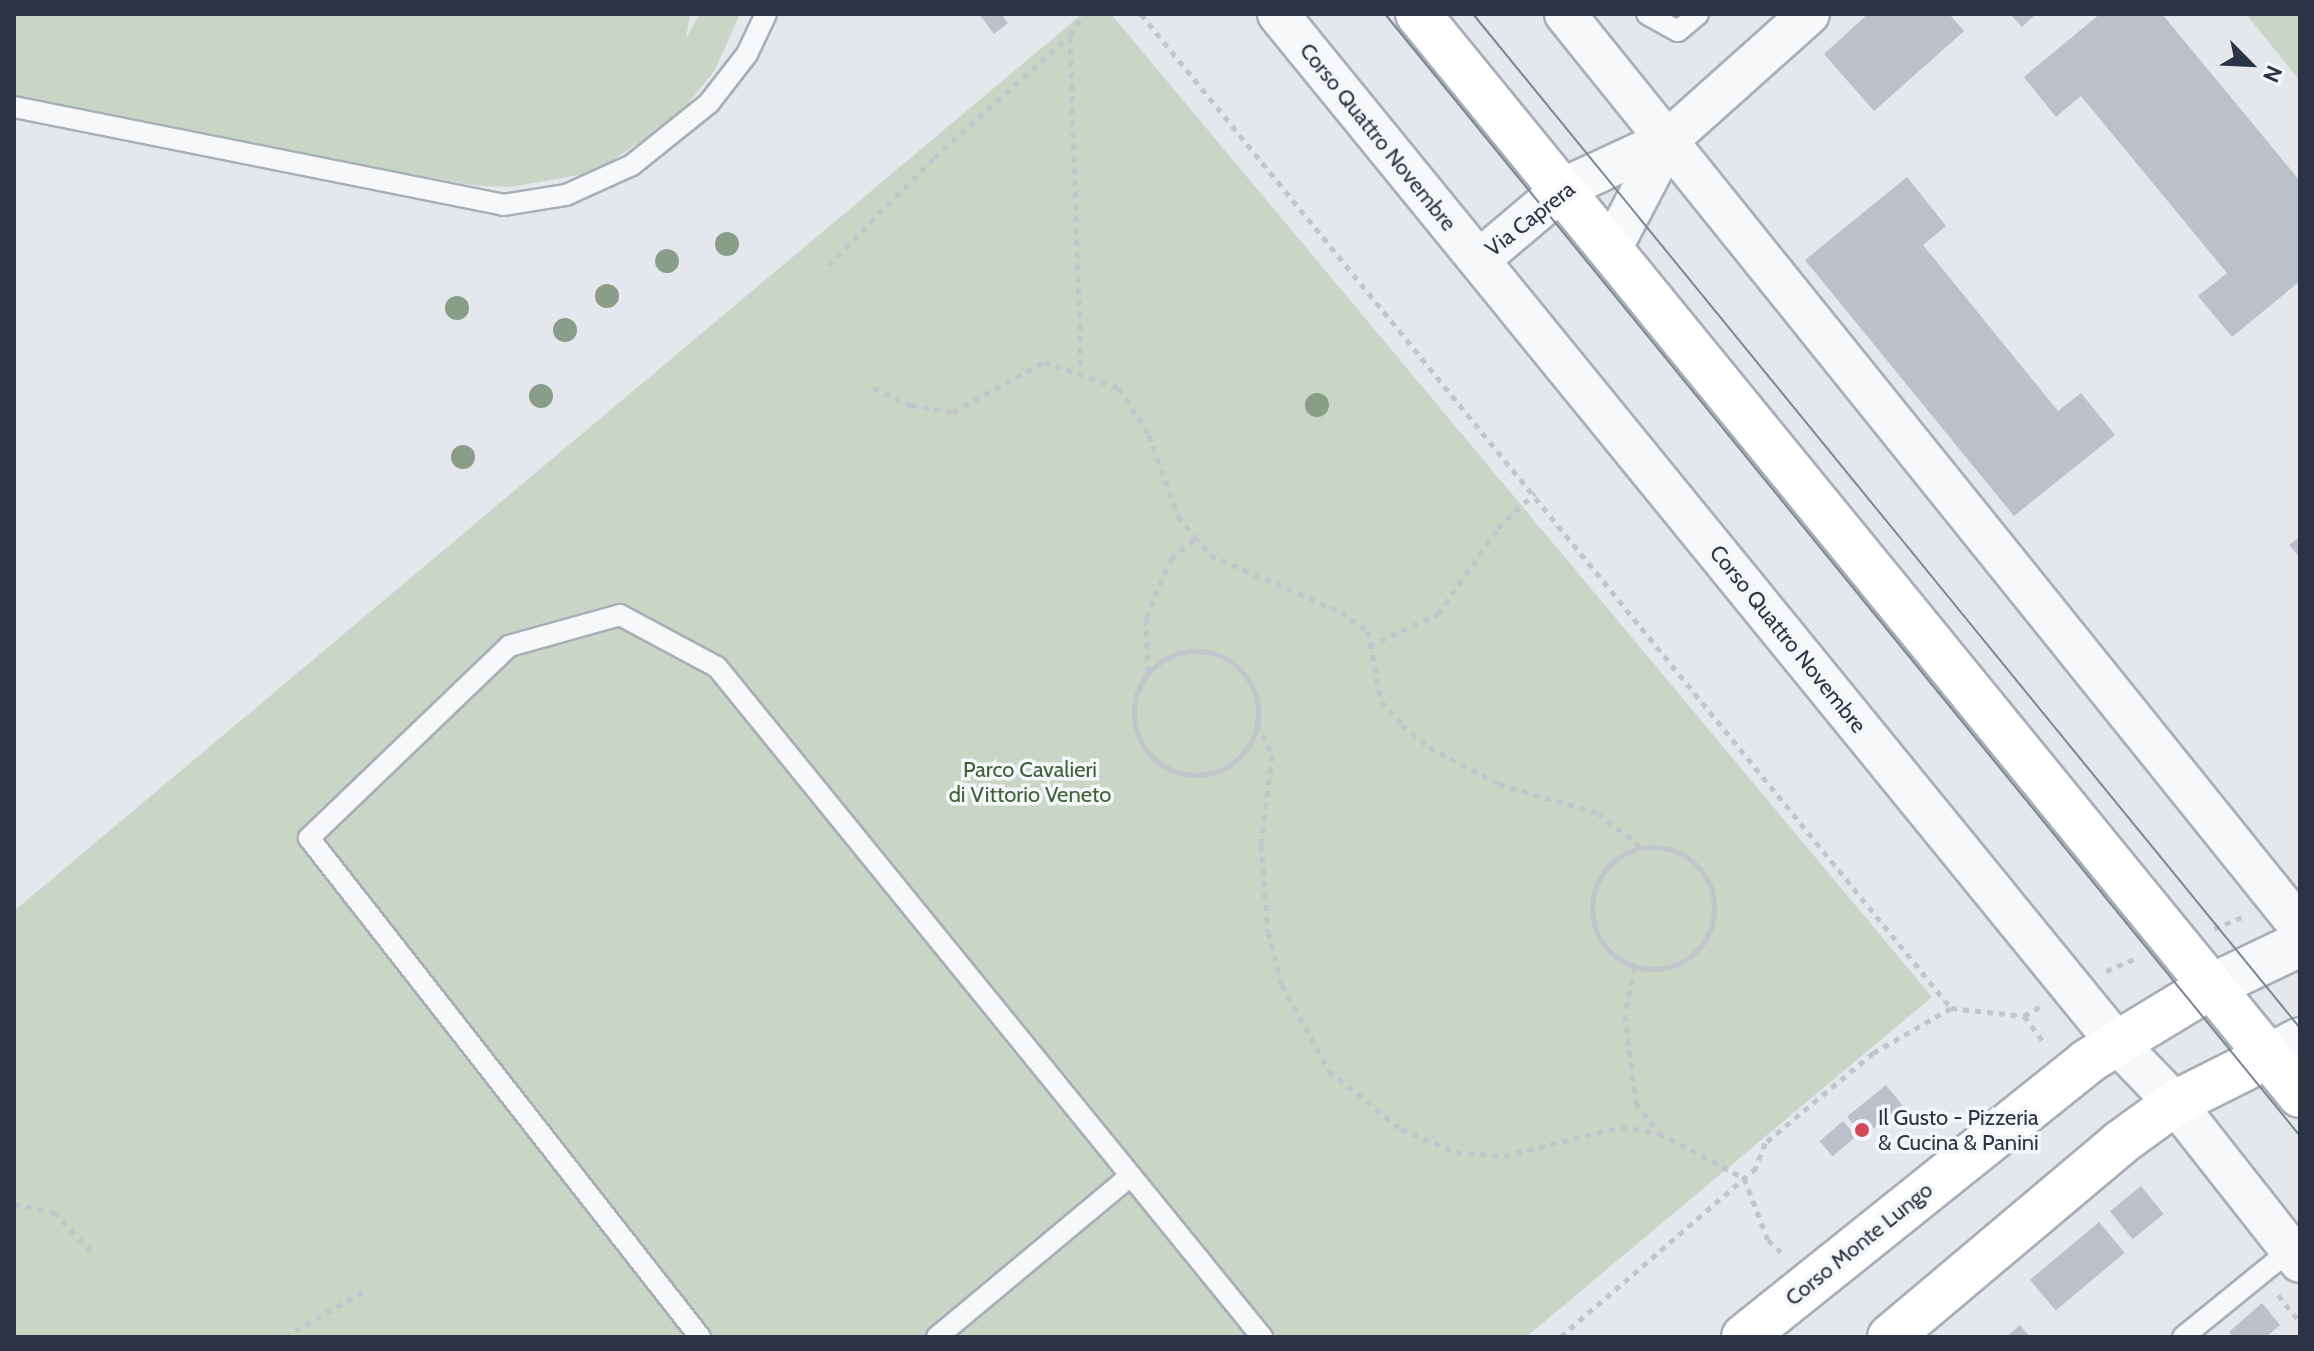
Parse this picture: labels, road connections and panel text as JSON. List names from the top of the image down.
{
  "streets": {
    "main road": ["Corso Monte Lungo"],
    "street": ["Corso Quattro Novembre", "Via Caprera"]
  },
  "crossings": [
    ["Corso Quattro Novembre", "Via Caprera"],
    ["Corso Quattro Novembre", "Corso Monte Lungo"]
  ],
  "parks": ["Parco Cavalieri di Vittorio Veneto"],
  "places": ["Il Gusto - Pizzeria & Cucina & Panini"],
  "north": "bottom right"
}
